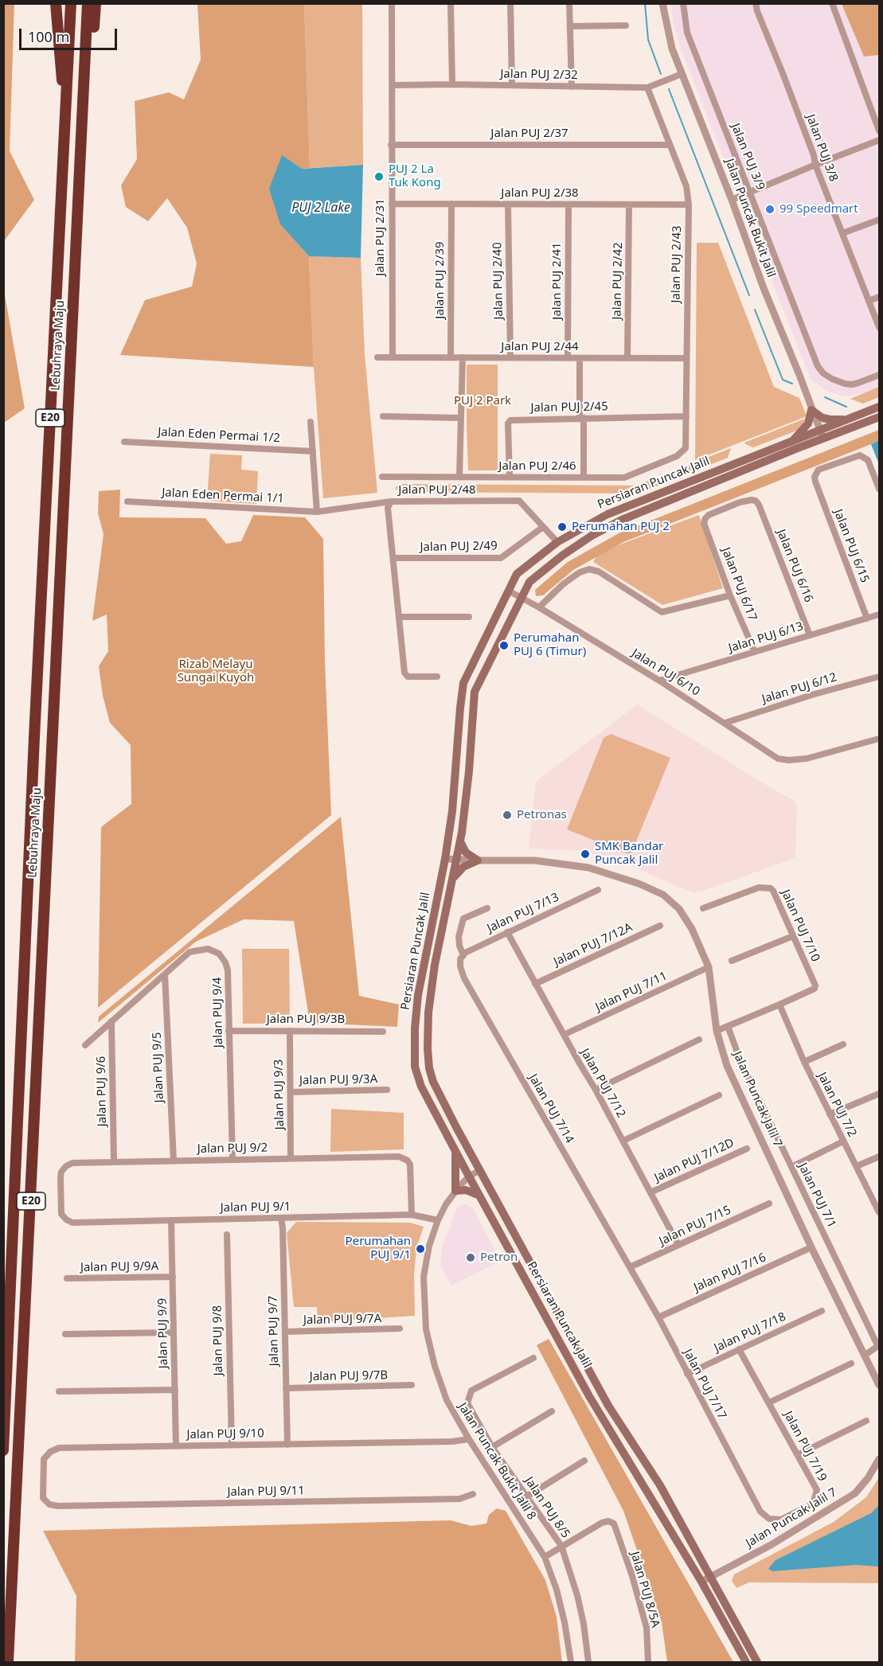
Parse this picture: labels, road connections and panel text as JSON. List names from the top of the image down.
{
  "streets": {
    "highway": ["Lebuhraya Maju", "E20"],
    "main road": ["Persiaran Puncak Jalil"],
    "street": [
      "Jalan PUJ 2/32",
      "Jalan PUJ 2/37",
      "Jalan PUJ 3/8",
      "Jalan PUJ 3/9",
      "Jalan PUJ 2/38",
      "Jalan Puncak Bukit Jalil",
      "Jalan PUJ 2/31",
      "Jalan PUJ 2/43",
      "Jalan PUJ 2/39",
      "Jalan PUJ 2/40",
      "Jalan PUJ 2/41",
      "Jalan PUJ 2/42",
      "Jalan PUJ 2/44",
      "Jalan PUJ 2/45",
      "Jalan Eden Permai 1/2",
      "Jalan PUJ 2/46",
      "Jalan PUJ 2/48",
      "Jalan Eden Permai 1/1",
      "Jalan PUJ 6/15",
      "Jalan PUJ 2/49",
      "Jalan PUJ 6/16",
      "Jalan PUJ 6/17",
      "Jalan PUJ 6/13",
      "Jalan PUJ 6/10",
      "Jalan PUJ 6/12",
      "Jalan PUJ 7/13",
      "Jalan PUJ 7/10",
      "Jalan PUJ 7/12A",
      "Jalan PUJ 7/11",
      "Jalan PUJ 9/4",
      "Jalan PUJ 9/3B",
      "Jalan PUJ 9/5",
      "Jalan PUJ 9/3A",
      "Jalan PUJ 7/12",
      "Jalan PUJ 9/6",
      "Jalan PUJ 9/3",
      "Jalan Puncak Jalil 7",
      "Jalan PUJ 7/2",
      "Jalan PUJ 7/14",
      "Jalan PUJ 9/2",
      "Jalan PUJ 7/12D",
      "Jalan PUJ 7/1",
      "Jalan PUJ 9/1",
      "Jalan PUJ 7/15",
      "Jalan PUJ 9/9A",
      "Jalan PUJ 7/16",
      "Jalan PUJ 9/7A",
      "Jalan PUJ 9/7",
      "Jalan PUJ 7/18",
      "Jalan PUJ 9/9",
      "Jalan PUJ 9/8",
      "Jalan PUJ 9/7B",
      "Jalan PUJ 7/17",
      "Jalan PUJ 9/10",
      "Jalan PUJ 7/19",
      "Jalan Puncak Bukit Jalil 8",
      "Jalan PUJ 9/11",
      "Jalan PUJ 8/5",
      "Jalan PUJ 8/5A"
    ]
  },
  "crossings": [
    ["Jalan PUJ 2/32", "Jalan Puncak Bukit Jalil"],
    ["Jalan PUJ 2/32", "Jalan PUJ 2/31"],
    ["Jalan PUJ 2/32", "Jalan PUJ 2/43"],
    ["Jalan PUJ 2/37", "Jalan PUJ 2/31"],
    ["Jalan PUJ 2/37", "Jalan PUJ 2/43"],
    ["Jalan PUJ 2/38", "Jalan PUJ 2/31"],
    ["Jalan PUJ 2/38", "Jalan PUJ 2/43"],
    ["Jalan PUJ 2/38", "Jalan PUJ 2/39"],
    ["Jalan PUJ 2/38", "Jalan PUJ 2/40"],
    ["Jalan PUJ 2/38", "Jalan PUJ 2/41"],
    ["Jalan PUJ 2/38", "Jalan PUJ 2/42"],
    ["Jalan Puncak Bukit Jalil", "Persiaran Puncak Jalil"],
    ["Jalan PUJ 2/31", "Jalan PUJ 2/44"],
    ["Jalan PUJ 2/43", "Jalan PUJ 2/44"],
    ["Jalan PUJ 2/43", "Jalan PUJ 2/45"],
    ["Jalan PUJ 2/43", "Jalan PUJ 2/46"],
    ["Jalan PUJ 2/39", "Jalan PUJ 2/44"],
    ["Jalan PUJ 2/40", "Jalan PUJ 2/44"],
    ["Jalan PUJ 2/41", "Jalan PUJ 2/44"],
    ["Jalan PUJ 2/42", "Jalan PUJ 2/44"],
    ["Jalan PUJ 2/44", "Jalan PUJ 2/48"],
    ["Jalan PUJ 2/45", "Jalan PUJ 2/46"],
    ["Jalan PUJ 2/46", "Jalan PUJ 2/48"],
    ["Persiaran Puncak Jalil", "Jalan PUJ 2/48"],
    ["Persiaran Puncak Jalil", "Jalan PUJ 6/10"],
    ["Persiaran Puncak Jalil", "Jalan Puncak Jalil 7"],
    ["Persiaran Puncak Jalil", "Jalan Puncak Bukit Jalil 8"],
    ["Jalan PUJ 2/48", "Jalan Eden Permai 1/1"],
    ["Jalan PUJ 2/48", "Jalan PUJ 2/49"],
    ["Jalan PUJ 6/15", "Jalan PUJ 6/13"],
    ["Jalan PUJ 6/16", "Jalan PUJ 6/17"],
    ["Jalan PUJ 6/16", "Jalan PUJ 6/13"],
    ["Jalan PUJ 6/17", "Jalan PUJ 6/13"],
    ["Jalan PUJ 6/13", "Jalan PUJ 6/10"],
    ["Jalan PUJ 6/10", "Jalan PUJ 6/12"],
    ["Jalan PUJ 7/13", "Jalan PUJ 7/12"],
    ["Jalan PUJ 7/13", "Jalan PUJ 7/14"],
    ["Jalan PUJ 7/10", "Jalan PUJ 7/2"],
    ["Jalan PUJ 7/12A", "Jalan PUJ 7/12"],
    ["Jalan PUJ 7/11", "Jalan PUJ 7/12"],
    ["Jalan PUJ 7/11", "Jalan Puncak Jalil 7"],
    ["Jalan PUJ 9/4", "Jalan PUJ 9/3B"],
    ["Jalan PUJ 9/4", "Jalan PUJ 9/5"],
    ["Jalan PUJ 9/4", "Jalan PUJ 9/6"],
    ["Jalan PUJ 9/4", "Jalan PUJ 9/2"],
    ["Jalan PUJ 9/3B", "Jalan PUJ 9/3"],
    ["Jalan PUJ 9/5", "Jalan PUJ 9/2"],
    ["Jalan PUJ 9/3A", "Jalan PUJ 9/3"],
    ["Jalan PUJ 7/12", "Jalan PUJ 7/12D"],
    ["Jalan PUJ 7/12", "Jalan PUJ 7/15"],
    ["Jalan PUJ 9/6", "Jalan PUJ 9/2"],
    ["Jalan PUJ 9/3", "Jalan PUJ 9/2"],
    ["Jalan Puncak Jalil 7", "Jalan PUJ 7/16"],
    ["Jalan PUJ 7/14", "Jalan PUJ 7/15"],
    ["Jalan PUJ 7/14", "Jalan PUJ 7/17"],
    ["Jalan PUJ 9/2", "Jalan PUJ 9/1"],
    ["Jalan PUJ 9/1", "Jalan PUJ 9/7"],
    ["Jalan PUJ 9/1", "Jalan PUJ 9/9"],
    ["Jalan PUJ 9/1", "Jalan Puncak Bukit Jalil 8"],
    ["Jalan PUJ 7/15", "Jalan PUJ 7/17"],
    ["Jalan PUJ 9/9A", "Jalan PUJ 9/9"],
    ["Jalan PUJ 7/16", "Jalan PUJ 7/17"],
    ["Jalan PUJ 9/7A", "Jalan PUJ 9/7"],
    ["Jalan PUJ 9/7", "Jalan PUJ 9/7B"],
    ["Jalan PUJ 9/7", "Jalan PUJ 9/10"],
    ["Jalan PUJ 7/18", "Jalan PUJ 7/17"],
    ["Jalan PUJ 7/18", "Jalan PUJ 7/19"],
    ["Jalan PUJ 9/9", "Jalan PUJ 9/10"],
    ["Jalan PUJ 9/8", "Jalan PUJ 9/10"],
    ["Jalan PUJ 7/17", "Jalan PUJ 7/19"],
    ["Jalan PUJ 9/10", "Jalan Puncak Bukit Jalil 8"],
    ["Jalan PUJ 9/10", "Jalan PUJ 9/11"],
    ["Jalan PUJ 8/5", "Jalan PUJ 8/5A"]
  ],
  "water": ["PUJ 2 Lake"],
  "parks": ["PUJ 2 Park", "Rizab Melayu Sungai Kuyoh"],
  "places": [
    "PUJ 2 La Tuk Kong",
    "99 Speedmart",
    "Perumahan PUJ 2",
    "Perumahan PUJ 6 (Timur)",
    "Petronas",
    "SMK Bandar Puncak Jalil",
    "Perumahan PUJ 9/1",
    "Petron"
  ],
  "scale_bar": "100 m"
}
